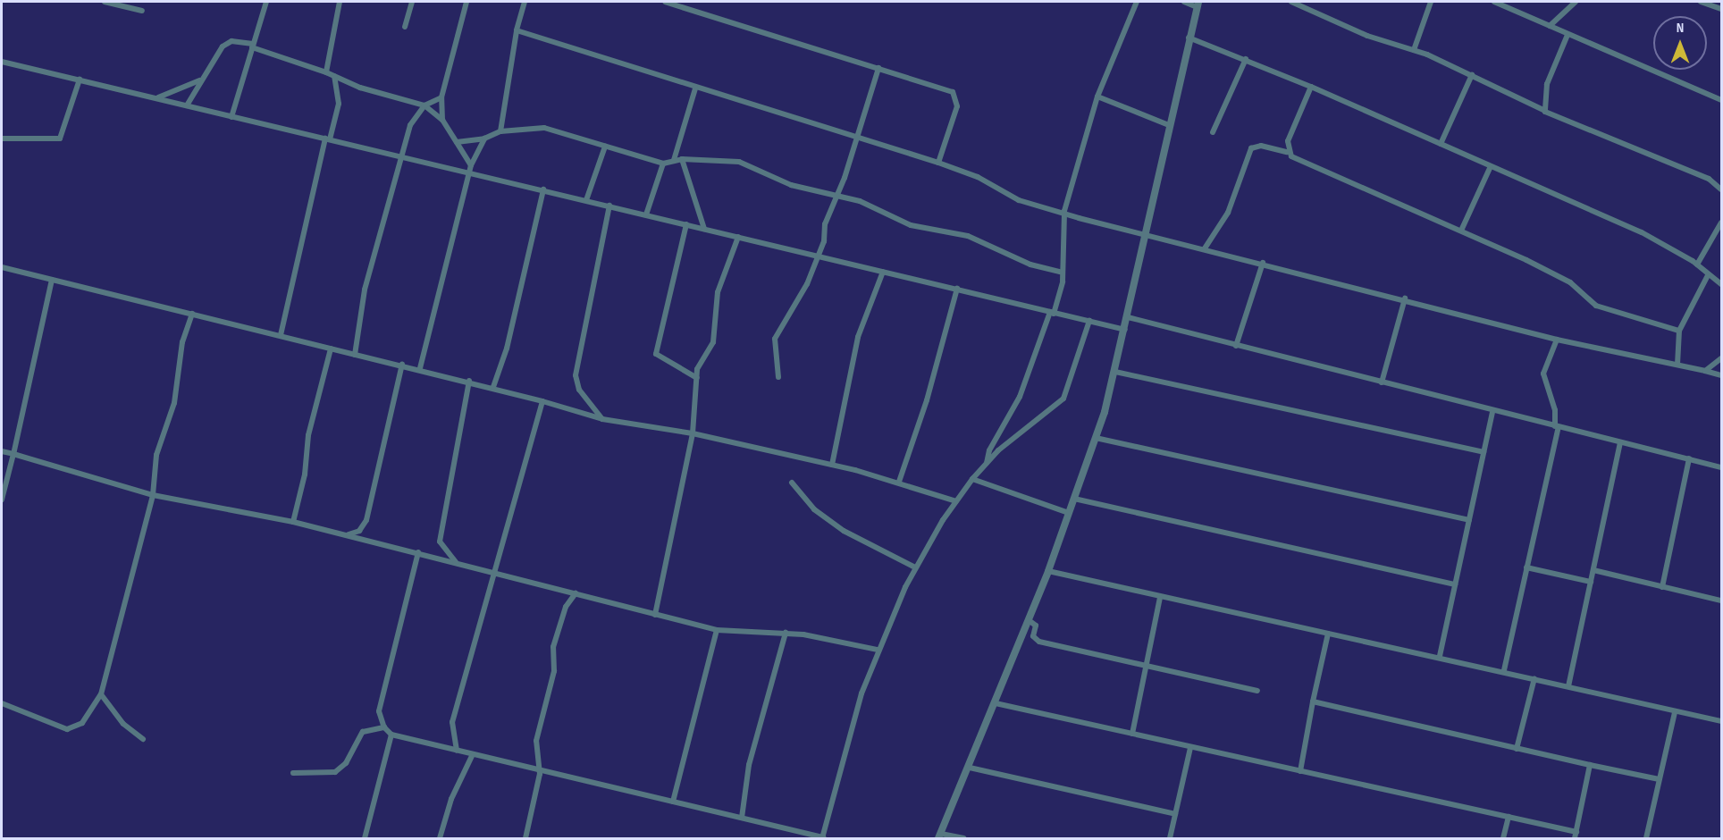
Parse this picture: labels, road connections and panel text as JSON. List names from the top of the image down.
{
  "north": "top"
}
